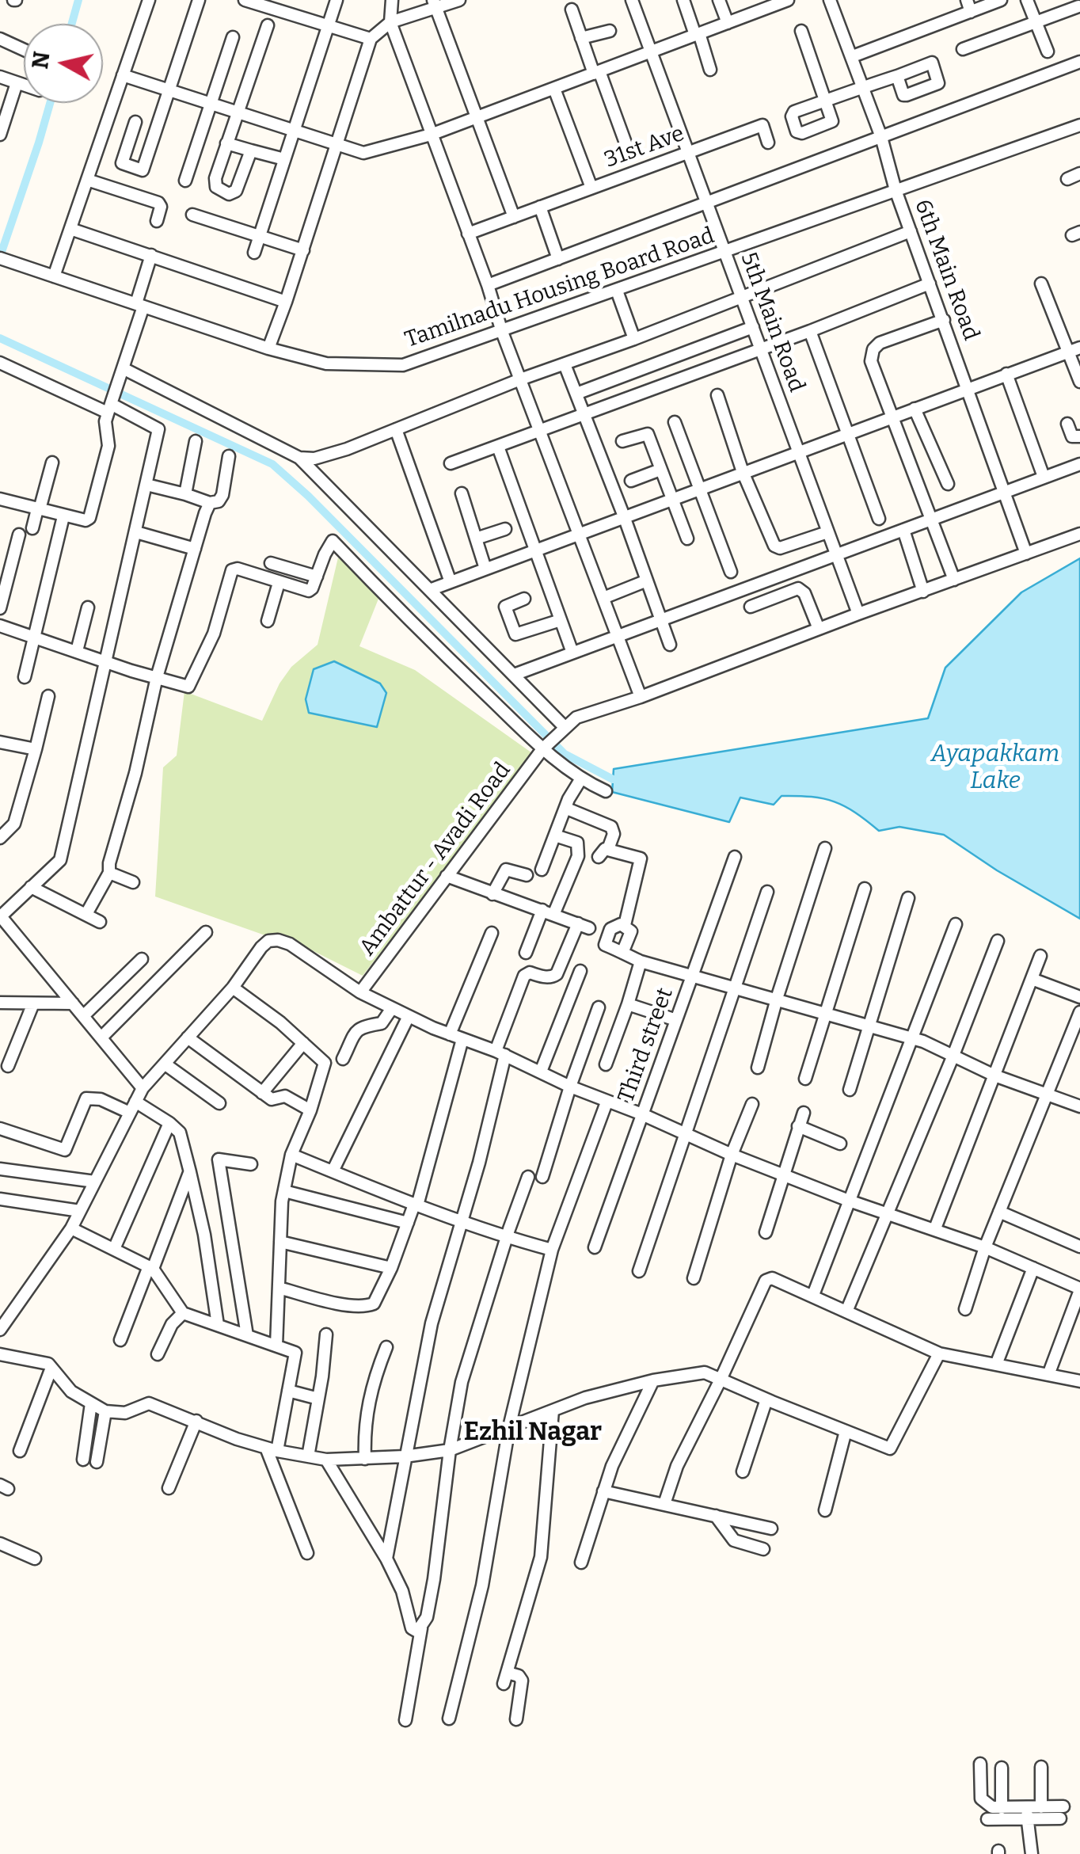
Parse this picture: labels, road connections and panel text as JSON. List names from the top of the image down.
{
  "streets": {
    "street": [
      "31st Ave",
      "6th Main Road",
      "Tamilnadu Housing Board Road",
      "5th Main Road",
      "Ambattur - Avadi Road",
      "Third street"
    ]
  },
  "crossings": [
    ["31st Ave", "5th Main Road"],
    ["6th Main Road", "Tamilnadu Housing Board Road"],
    ["6th Main Road", "Ambattur - Avadi Road"],
    ["Tamilnadu Housing Board Road", "5th Main Road"],
    ["5th Main Road", "Ambattur - Avadi Road"]
  ],
  "districts": ["Ezhil Nagar"],
  "water": ["Ayapakkam Lake"],
  "north": "left"
}
